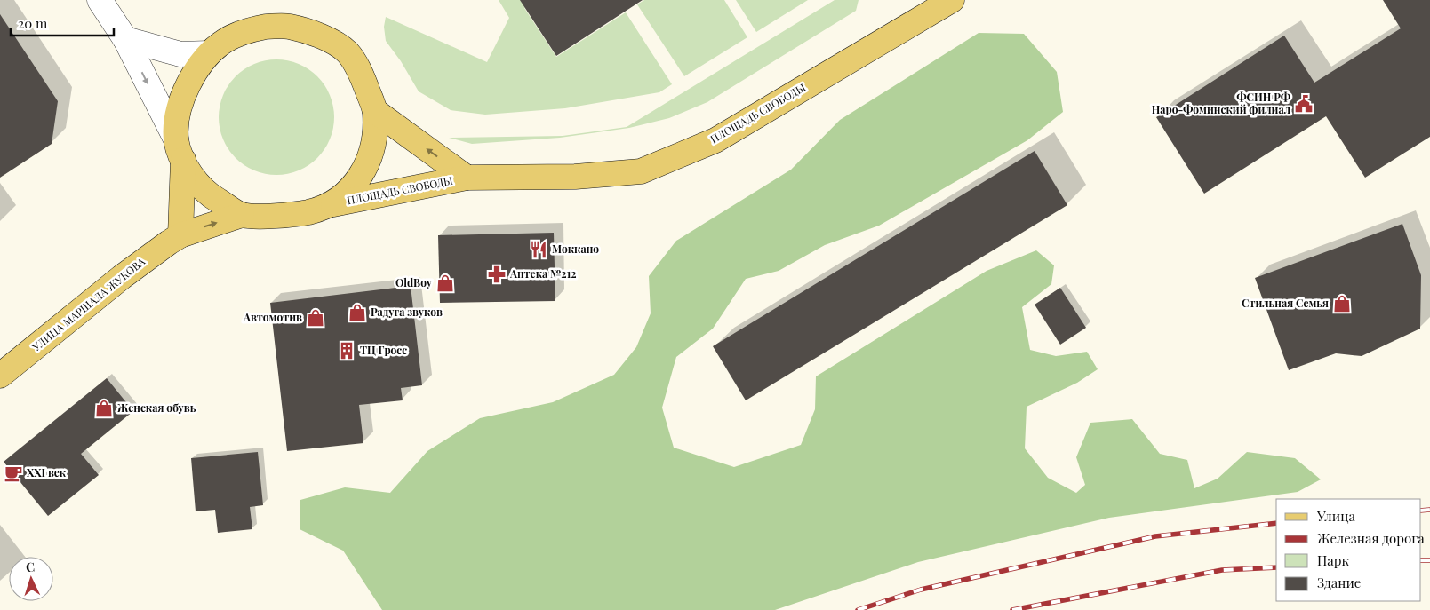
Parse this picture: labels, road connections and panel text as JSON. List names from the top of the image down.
{
  "streets": {
    "main road": ["ПЛОЩАДЬ СВОБОДЫ", "УЛИЦА МАРШАЛА ЖУКОВА"]
  },
  "crossings": [
    ["ПЛОЩАДЬ СВОБОДЫ", "УЛИЦА МАРШАЛА ЖУКОВА"]
  ],
  "places": {
    "public building": ["ФСИН РФ Наро-Фоминский филиал"],
    "restaurant": ["Моккано"],
    "pharmacy": ["Аптека №212"],
    "shop": [
      "OldBoy",
      "Стильная Семья",
      "Радуга звуков",
      "Автомотив",
      "Женская обувь"
    ],
    "building": ["ТЦ Гросс"],
    "cafe": ["XXI век"]
  },
  "legend": [
    "Улица",
    "Железная дорога",
    "Парк",
    "Здание"
  ],
  "scale_bar": "20 m",
  "north": "top"
}
